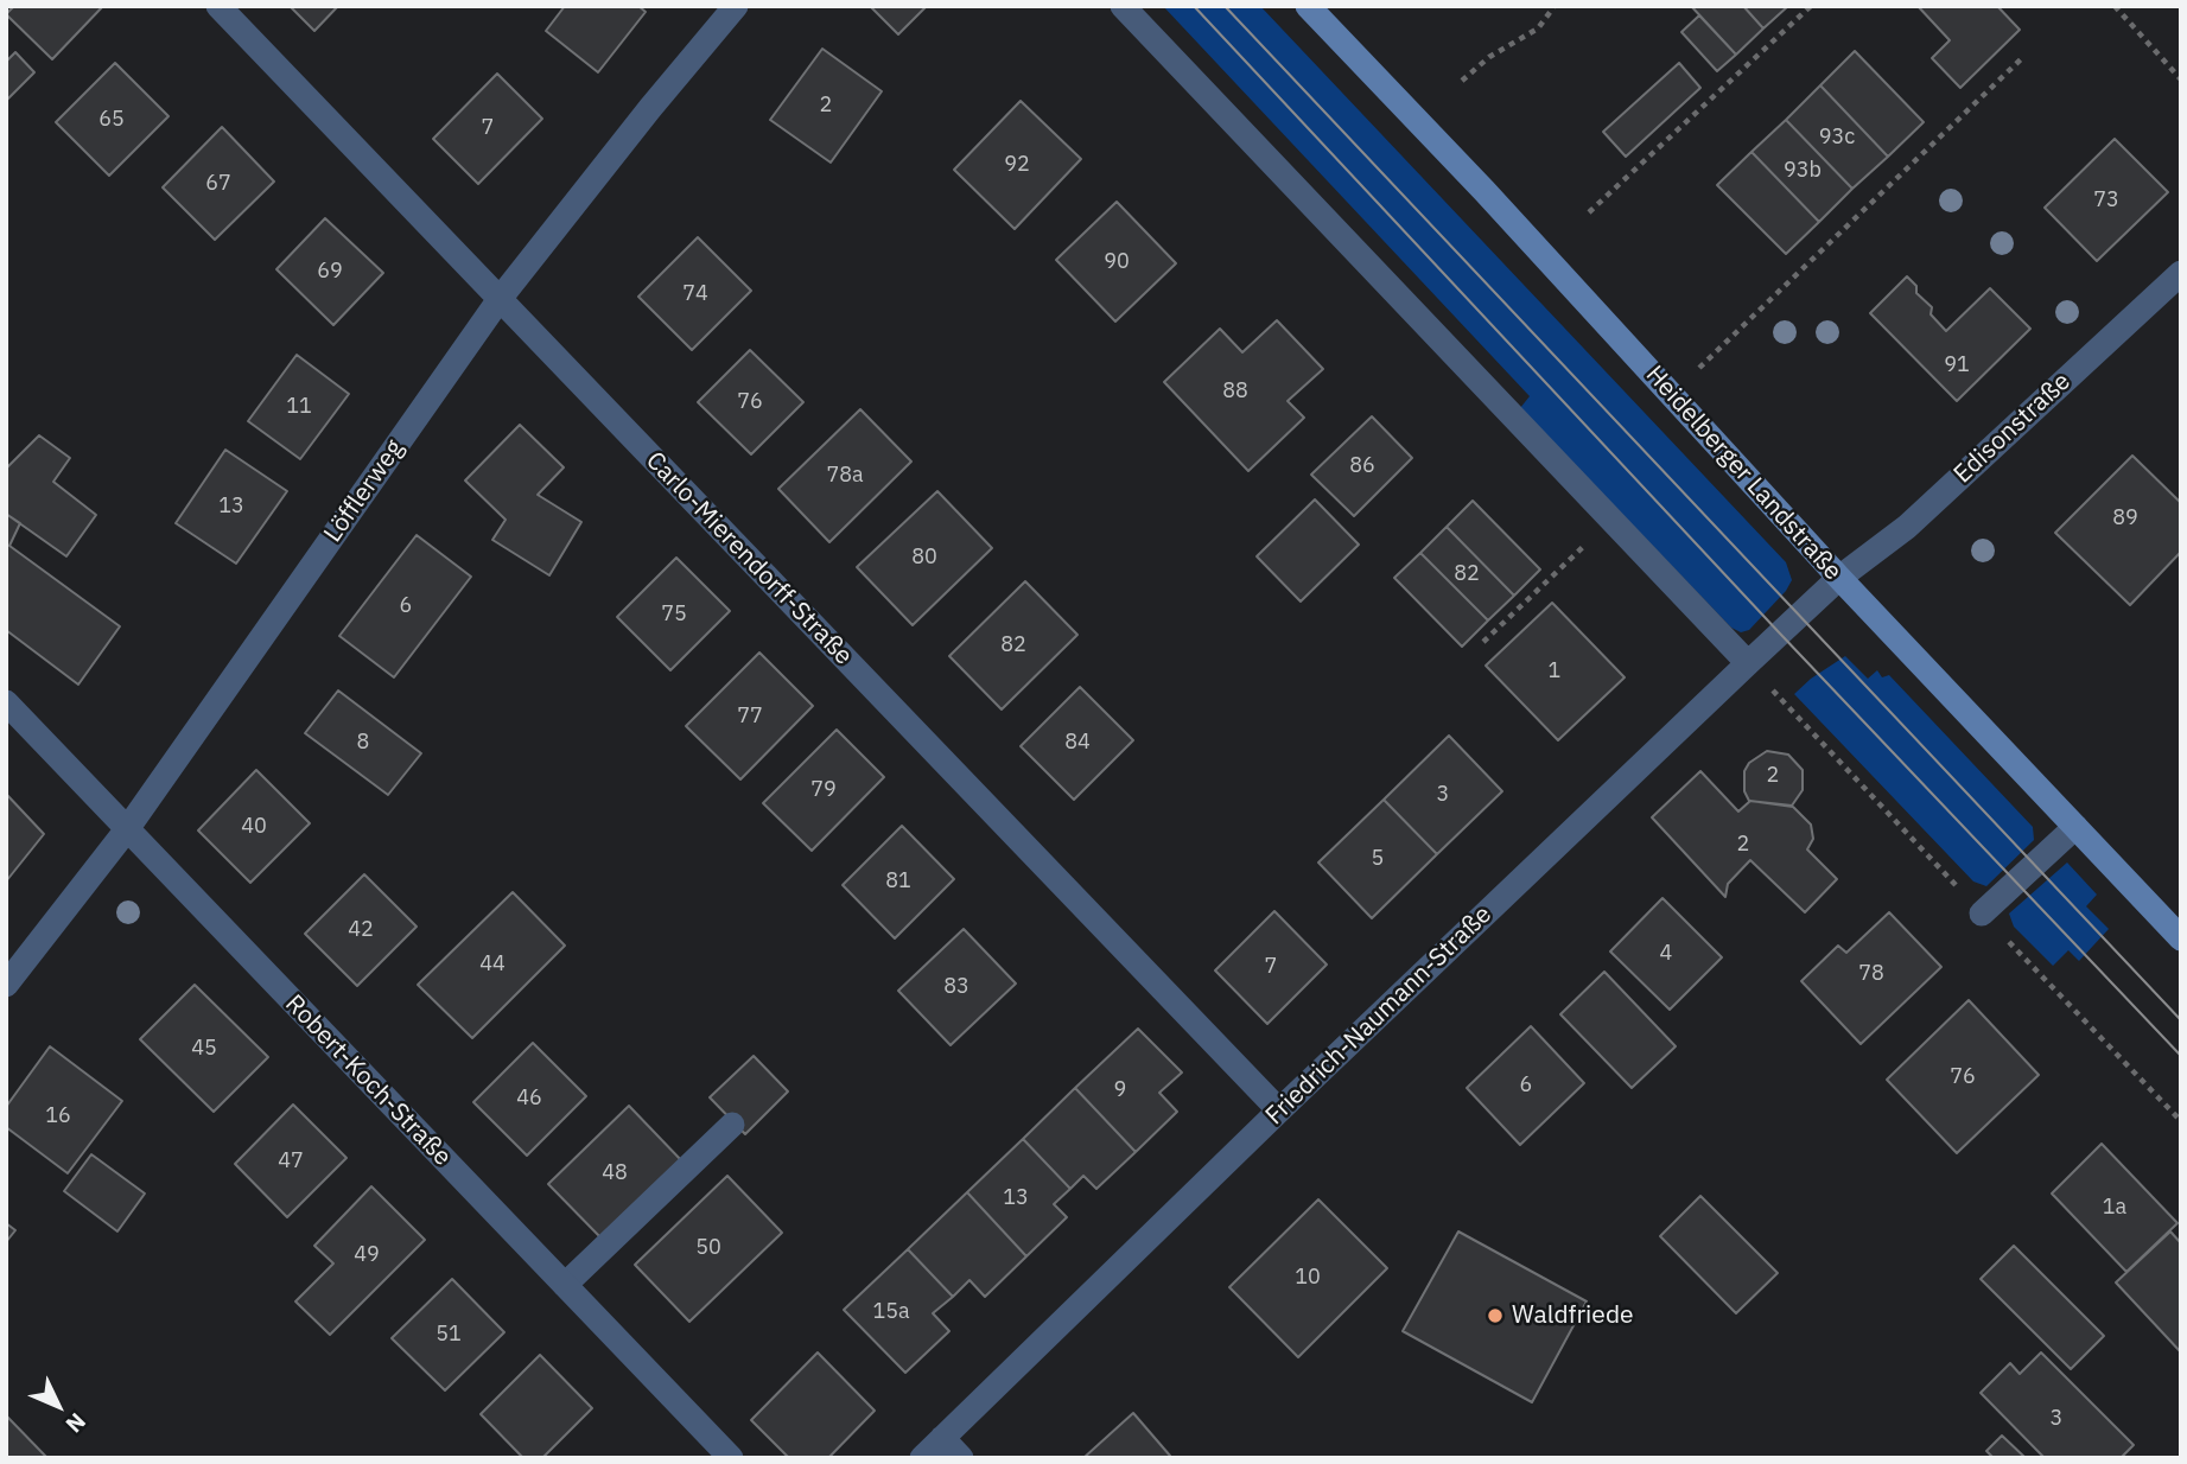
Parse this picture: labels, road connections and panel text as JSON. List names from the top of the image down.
{
  "streets": {
    "street": [
      "Edisonstraße",
      "Heidelberger Landstraße",
      "Löfflerweg",
      "Carlo-Mierendorff-Straße",
      "Friedrich-Naumann-Straße",
      "Robert-Koch-Straße"
    ]
  },
  "crossings": [
    ["Edisonstraße", "Heidelberger Landstraße"],
    ["Edisonstraße", "Friedrich-Naumann-Straße"],
    ["Heidelberger Landstraße", "Friedrich-Naumann-Straße"],
    ["Löfflerweg", "Carlo-Mierendorff-Straße"],
    ["Löfflerweg", "Robert-Koch-Straße"],
    ["Carlo-Mierendorff-Straße", "Friedrich-Naumann-Straße"]
  ],
  "places": ["Waldfriede"],
  "house_numbers": [
    "2",
    "65",
    "7",
    "93c",
    "92",
    "93b",
    "67",
    "73",
    "90",
    "69",
    "74",
    "91",
    "88",
    "76",
    "11",
    "86",
    "78a",
    "13",
    "89",
    "80",
    "82",
    "6",
    "75",
    "82",
    "1",
    "77",
    "8",
    "84",
    "2",
    "79",
    "3",
    "40",
    "2",
    "5",
    "81",
    "42",
    "4",
    "44",
    "7",
    "78",
    "83",
    "45",
    "76",
    "6",
    "9",
    "46",
    "16",
    "47",
    "48",
    "13",
    "1a",
    "50",
    "49",
    "10",
    "15a",
    "51",
    "3"
  ],
  "north": "bottom right"
}
